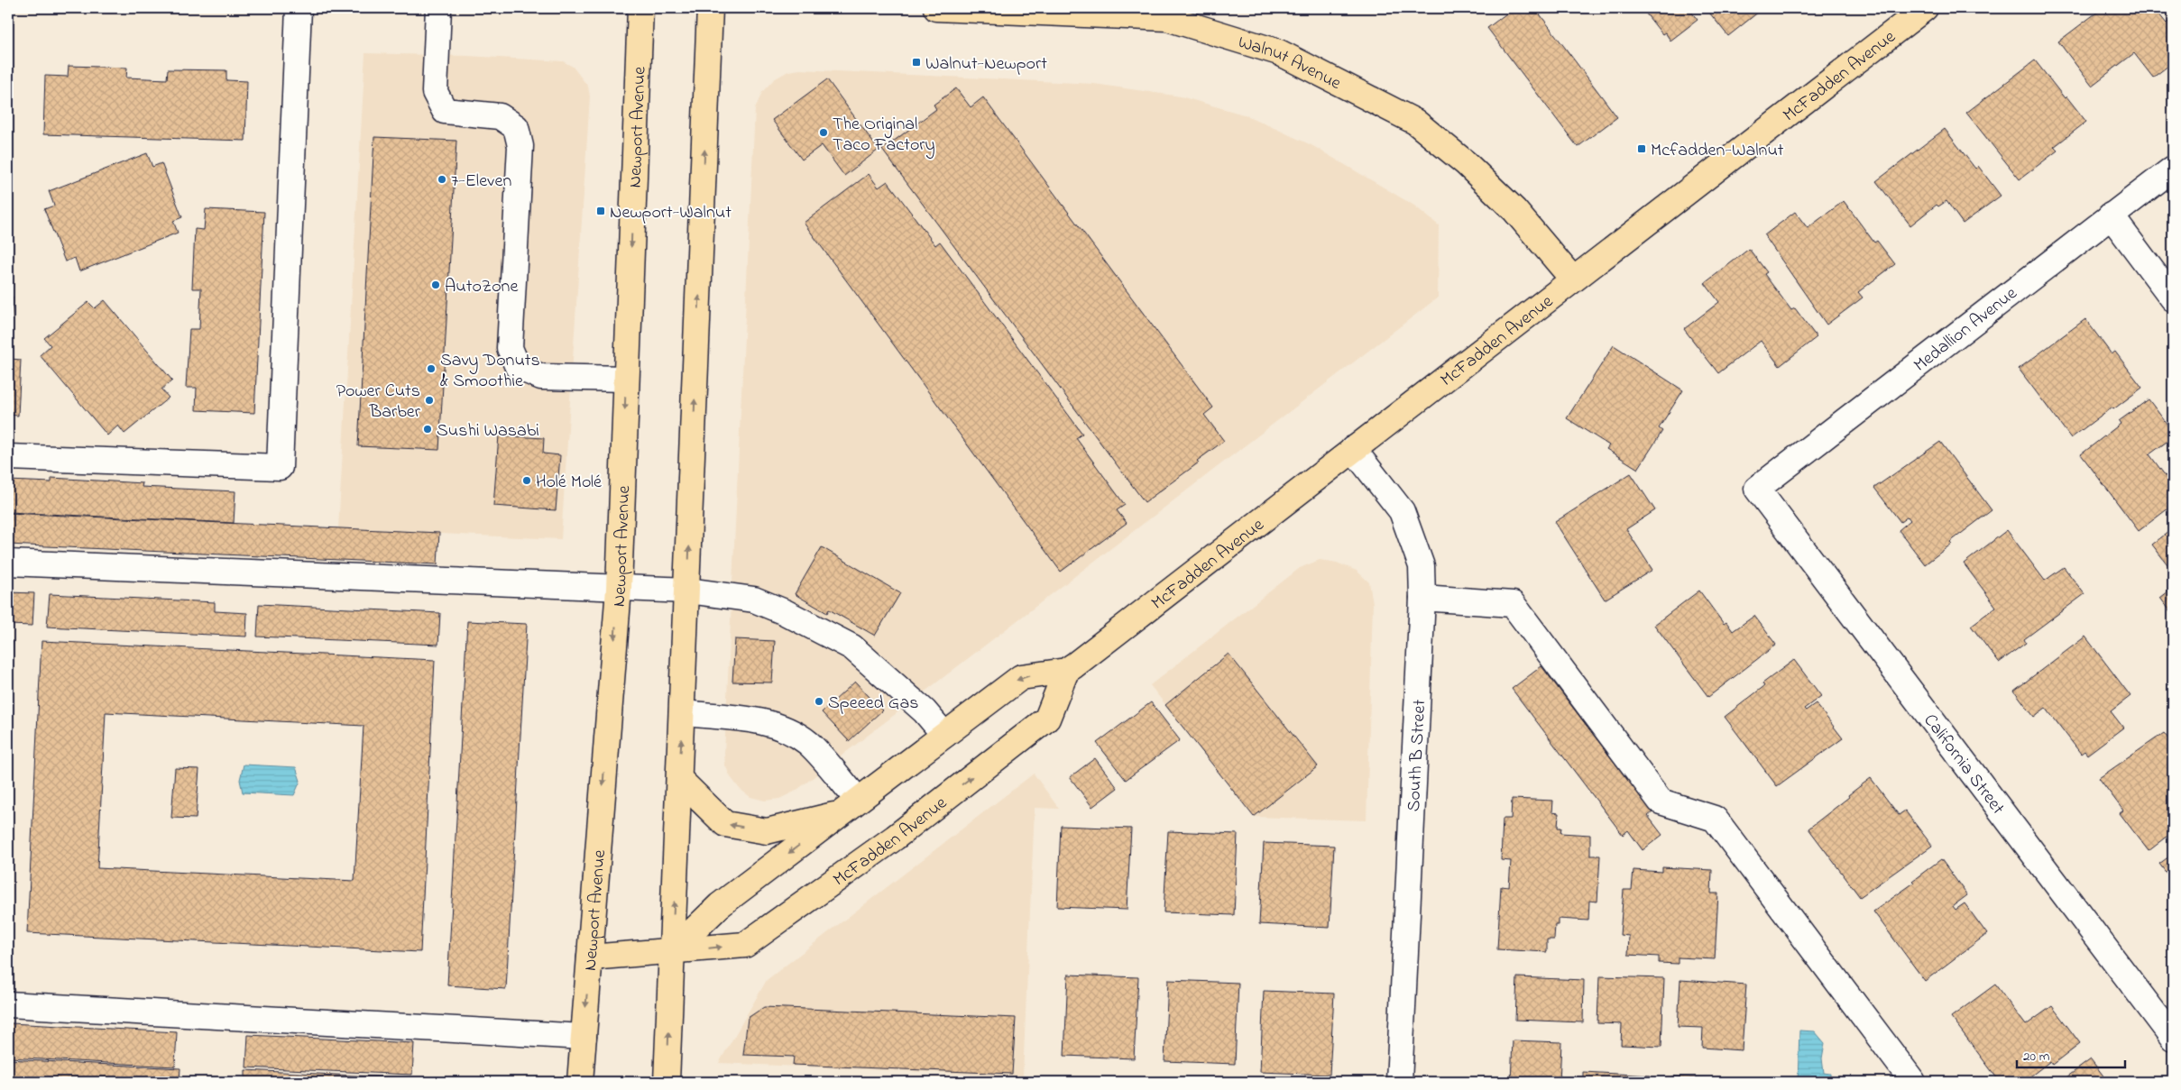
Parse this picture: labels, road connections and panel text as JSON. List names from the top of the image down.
{
  "streets": {
    "main road": ["Walnut Avenue", "McFadden Avenue", "Newport Avenue"],
    "street": ["Medallion Avenue", "South B Street", "California Street"]
  },
  "crossings": [
    ["Walnut Avenue", "McFadden Avenue"],
    ["McFadden Avenue", "Newport Avenue"],
    ["McFadden Avenue", "South B Street"],
    ["Medallion Avenue", "California Street"]
  ],
  "places": {
    "transit": ["Walnut-Newport", "Mcfadden-Walnut", "Newport-Walnut"],
    "other": [
      "The Original Taco Factory",
      "7-Eleven",
      "AutoZone",
      "Savy Donuts & Smoothie",
      "Power Cuts Barber",
      "Sushi Wasabi",
      "Holé Molé",
      "Speeed Gas"
    ]
  },
  "scale_bar": "20 m"
}
